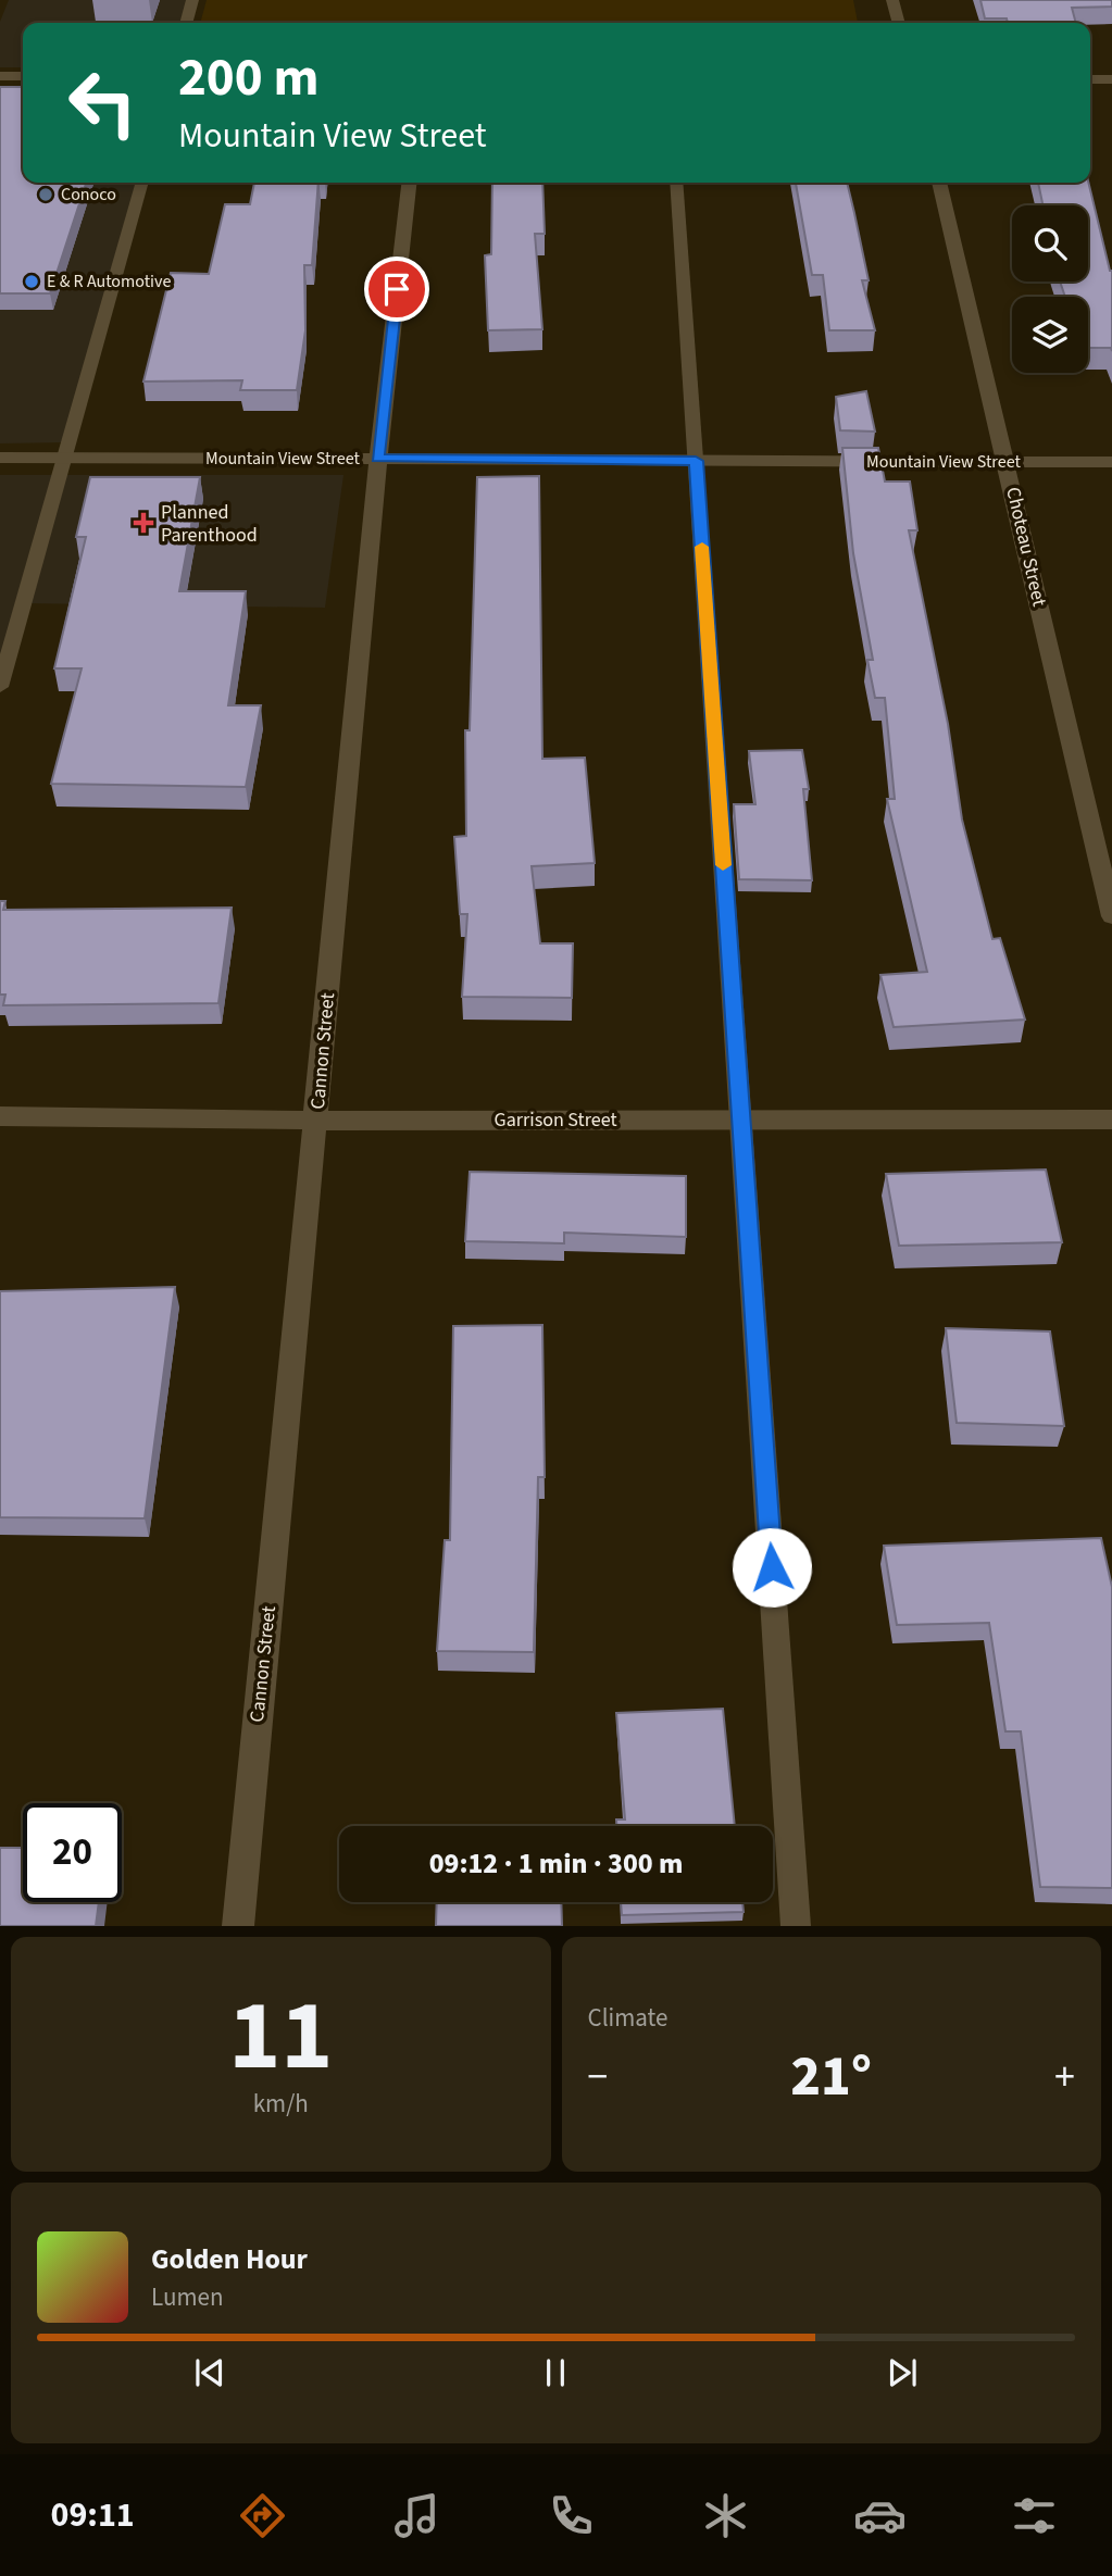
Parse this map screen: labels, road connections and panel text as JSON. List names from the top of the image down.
{
  "streets": {
    "street": [
      "Mountain View Street",
      "Choteau Street",
      "Cannon Street",
      "Garrison Street"
    ]
  },
  "crossings": [
    ["Mountain View Street", "Choteau Street"],
    ["Mountain View Street", "Cannon Street"],
    ["Cannon Street", "Garrison Street"]
  ],
  "places": {
    "other": ["Conoco", "E & R Automotive"],
    "health": ["Planned Parenthood"]
  },
  "page": {
    "turn": ["200 m", "Mountain View Street"],
    "limit": "20",
    "trip": "09:12 · 1 min · 300 m",
    "tile": [
      ["11", "km/h"],
      "Climate"
    ],
    "heat": ["−", "21°", "+"],
    "song": ["Golden Hour", "Lumen"],
    "tabs": "09:11"
  }
}
